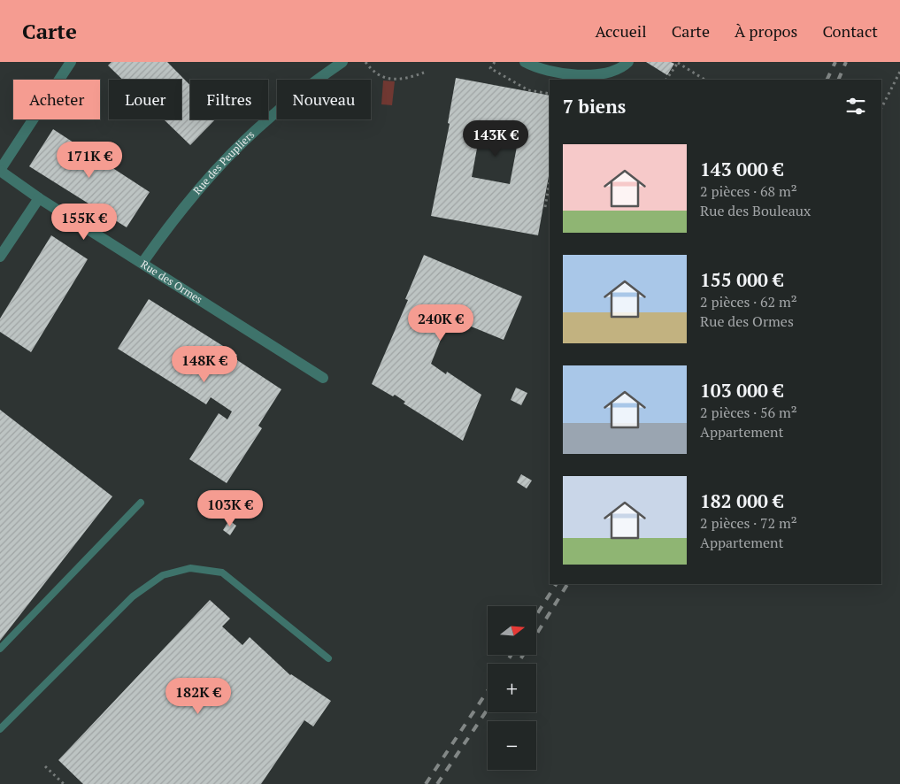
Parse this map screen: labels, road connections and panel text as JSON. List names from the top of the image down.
{
  "streets": {
    "street": ["Rue des Peupliers", "Rue des Ormes"]
  },
  "crossings": [
    ["Rue des Peupliers", "Rue des Ormes"]
  ],
  "north": "right",
  "page": {
    "header": "Carte",
    "nav": [
      "Accueil",
      "Carte",
      "À propos",
      "Contact"
    ],
    "chip": [
      "Acheter",
      "Louer",
      "Filtres",
      "Nouveau"
    ],
    "heading": "7 biens",
    "price": [
      "143K €",
      "171K €",
      "155K €",
      "240K €",
      "148K €",
      "103K €",
      "182K €"
    ],
    "list": [
      {
        "name": "143 000 €",
        "note": "2 pièces · 68 m² · Rue des Bouleaux"
      },
      {
        "name": "155 000 €",
        "note": "2 pièces · 62 m² · Rue des Ormes"
      },
      {
        "name": "103 000 €",
        "note": "2 pièces · 56 m² · Appartement"
      },
      {
        "name": "182 000 €",
        "note": "2 pièces · 72 m² · Appartement"
      }
    ],
    "map_buttons": ["+", "−"]
  }
}
